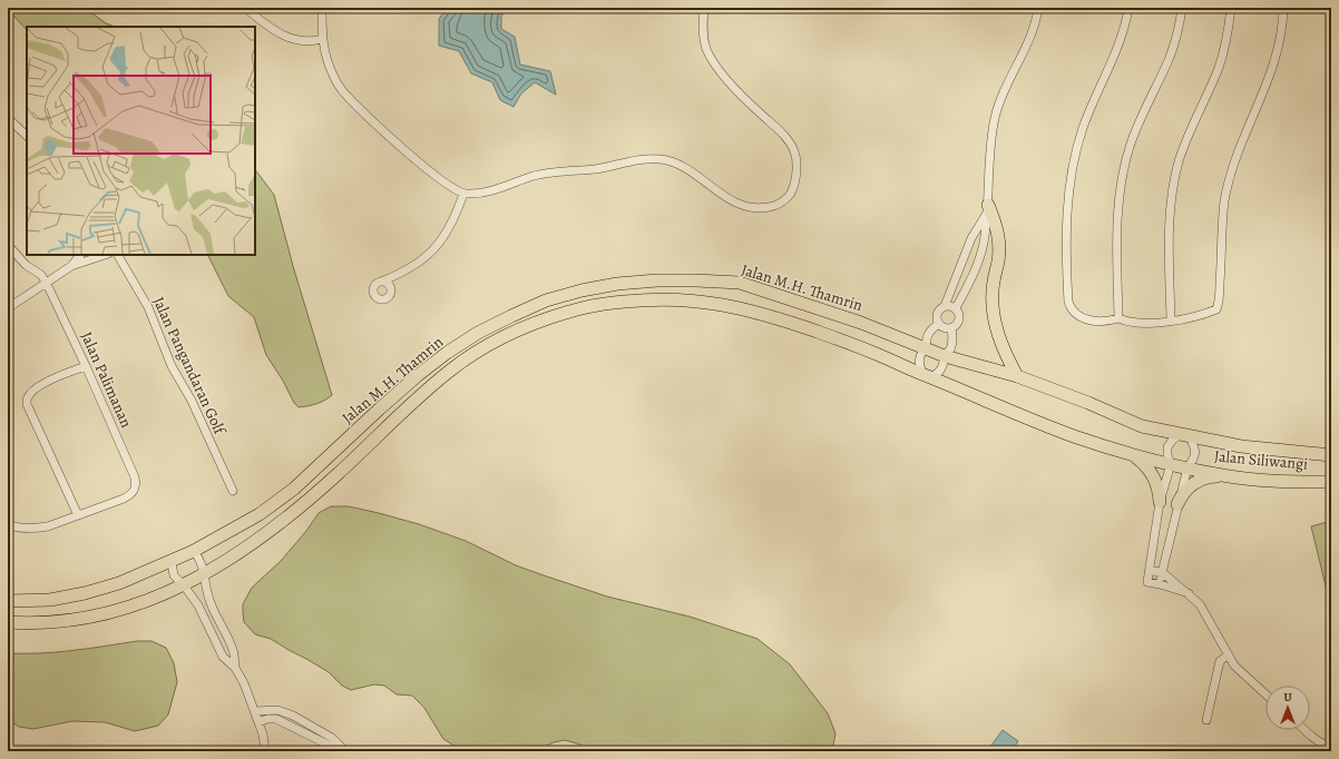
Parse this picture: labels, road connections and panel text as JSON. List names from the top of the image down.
{
  "streets": {
    "main road": ["Jalan M.H. Thamrin", "Jalan Siliwangi"],
    "street": ["Jalan Pangandaran Golf", "Jalan Palimanan"]
  },
  "crossings": [
    ["Jalan M.H. Thamrin", "Jalan Siliwangi"]
  ],
  "north": "top"
}
